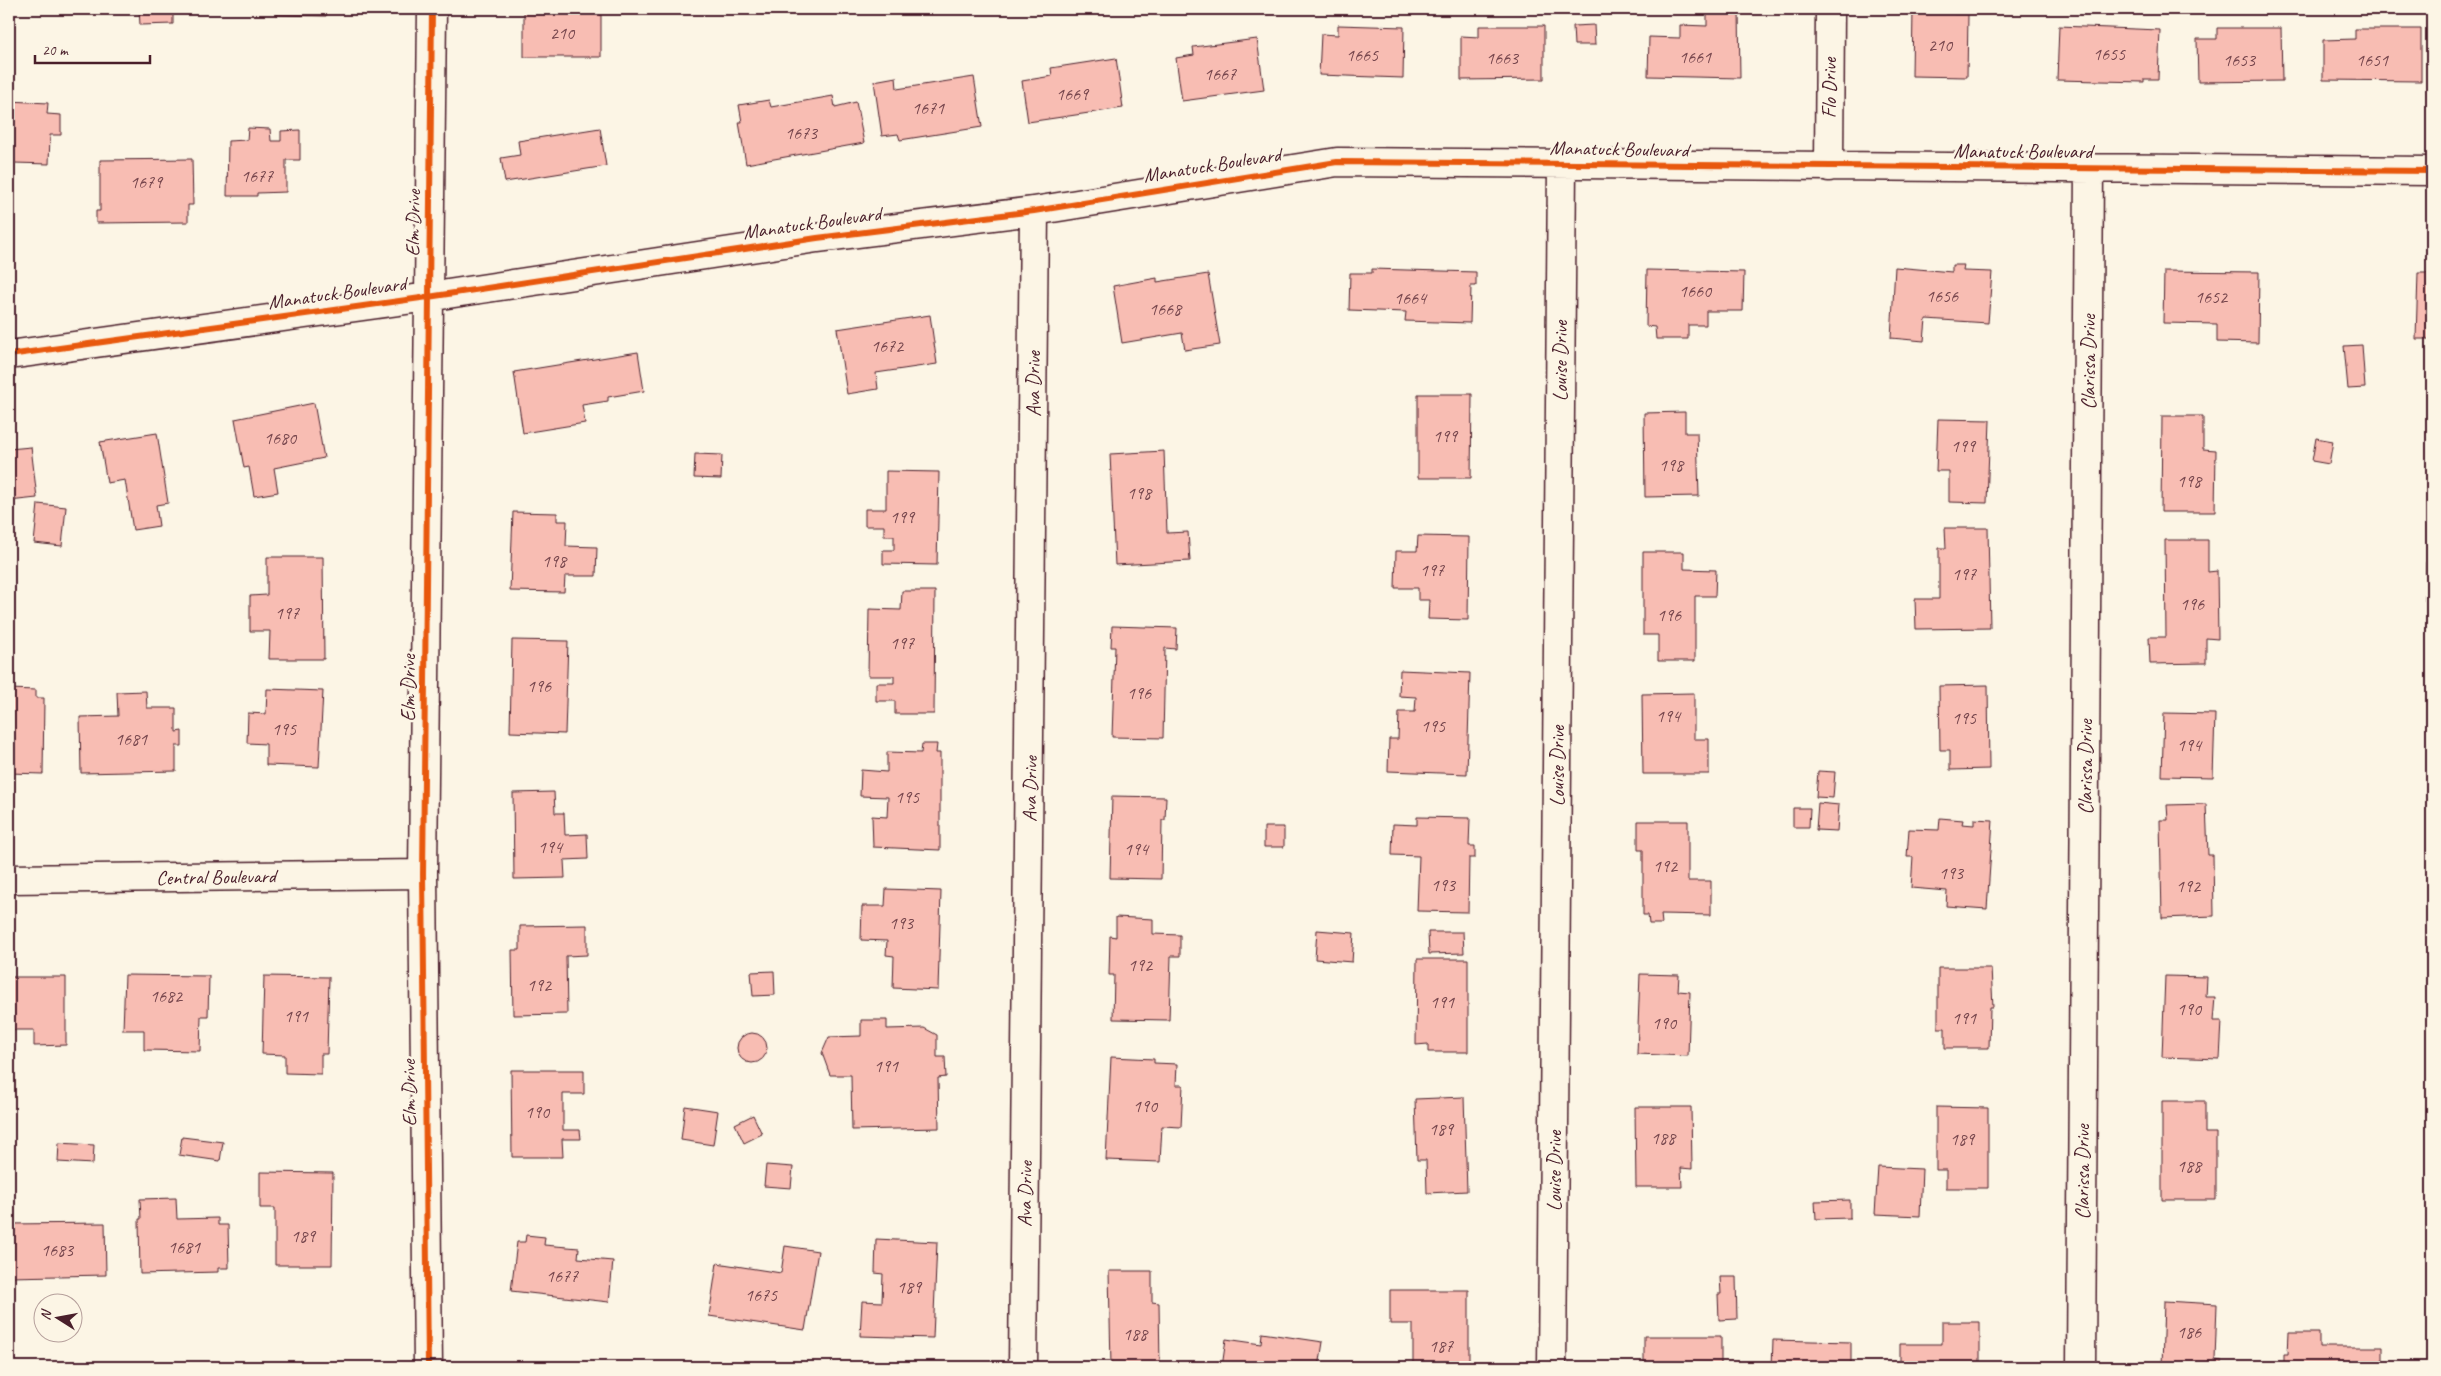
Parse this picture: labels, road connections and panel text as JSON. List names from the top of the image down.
{
  "streets": {
    "street": [
      "Flo Drive",
      "Manatuck Boulevard",
      "Elm Drive",
      "Louise Drive",
      "Clarissa Drive",
      "Ava Drive",
      "Central Boulevard"
    ]
  },
  "crossings": [
    ["Flo Drive", "Manatuck Boulevard"],
    ["Manatuck Boulevard", "Elm Drive"],
    ["Manatuck Boulevard", "Louise Drive"],
    ["Manatuck Boulevard", "Clarissa Drive"],
    ["Manatuck Boulevard", "Ava Drive"],
    ["Elm Drive", "Central Boulevard"]
  ],
  "house_numbers": [
    "210",
    "210",
    "1655",
    "1665",
    "1661",
    "1663",
    "1653",
    "1651",
    "1667",
    "1669",
    "1671",
    "1673",
    "1677",
    "1679",
    "1660",
    "1656",
    "1652",
    "1664",
    "1668",
    "1672",
    "199",
    "1680",
    "199",
    "198",
    "198",
    "198",
    "199",
    "198",
    "197",
    "197",
    "196",
    "197",
    "196",
    "197",
    "196",
    "196",
    "194",
    "195",
    "195",
    "195",
    "1681",
    "194",
    "195",
    "194",
    "194",
    "192",
    "193",
    "193",
    "192",
    "193",
    "192",
    "192",
    "1682",
    "191",
    "190",
    "191",
    "191",
    "190",
    "191",
    "190",
    "190",
    "189",
    "188",
    "189",
    "188",
    "189",
    "1681",
    "1683",
    "1677",
    "189",
    "1675",
    "186",
    "188",
    "187"
  ],
  "scale_bar": "20 m",
  "north": "left"
}
